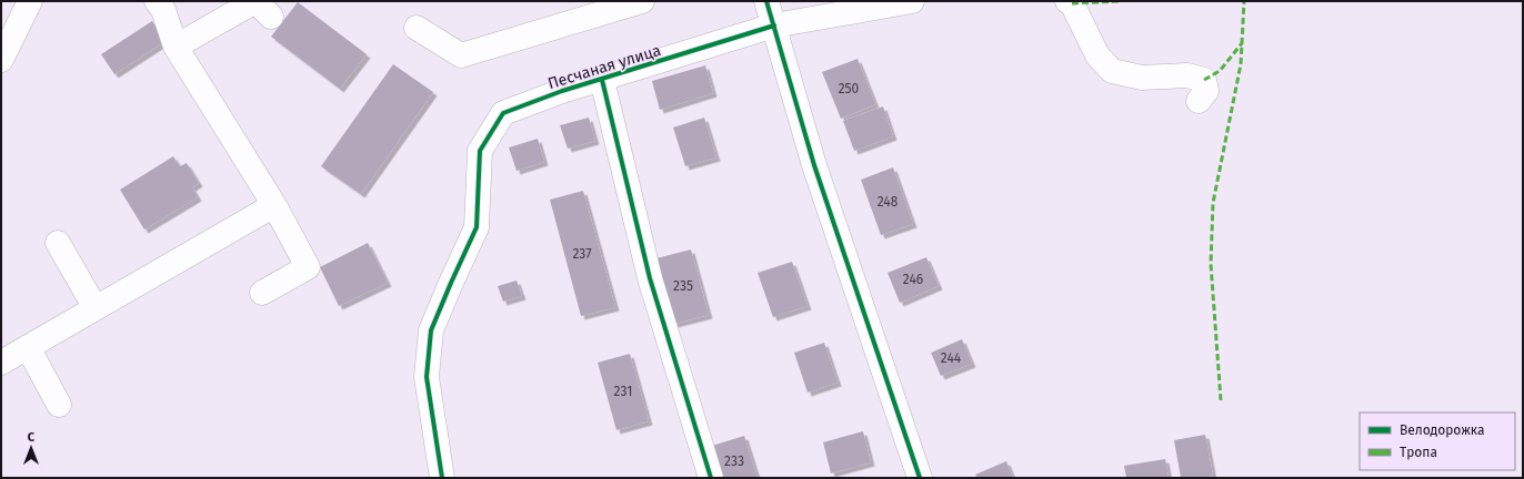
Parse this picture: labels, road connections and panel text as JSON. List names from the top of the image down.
{
  "streets": {
    "street": ["Песчаная улица"]
  },
  "house_numbers": [
    "250",
    "248",
    "237",
    "246",
    "235",
    "244",
    "231",
    "233"
  ],
  "legend": ["Велодорожка", "Тропа"],
  "north": "top"
}
